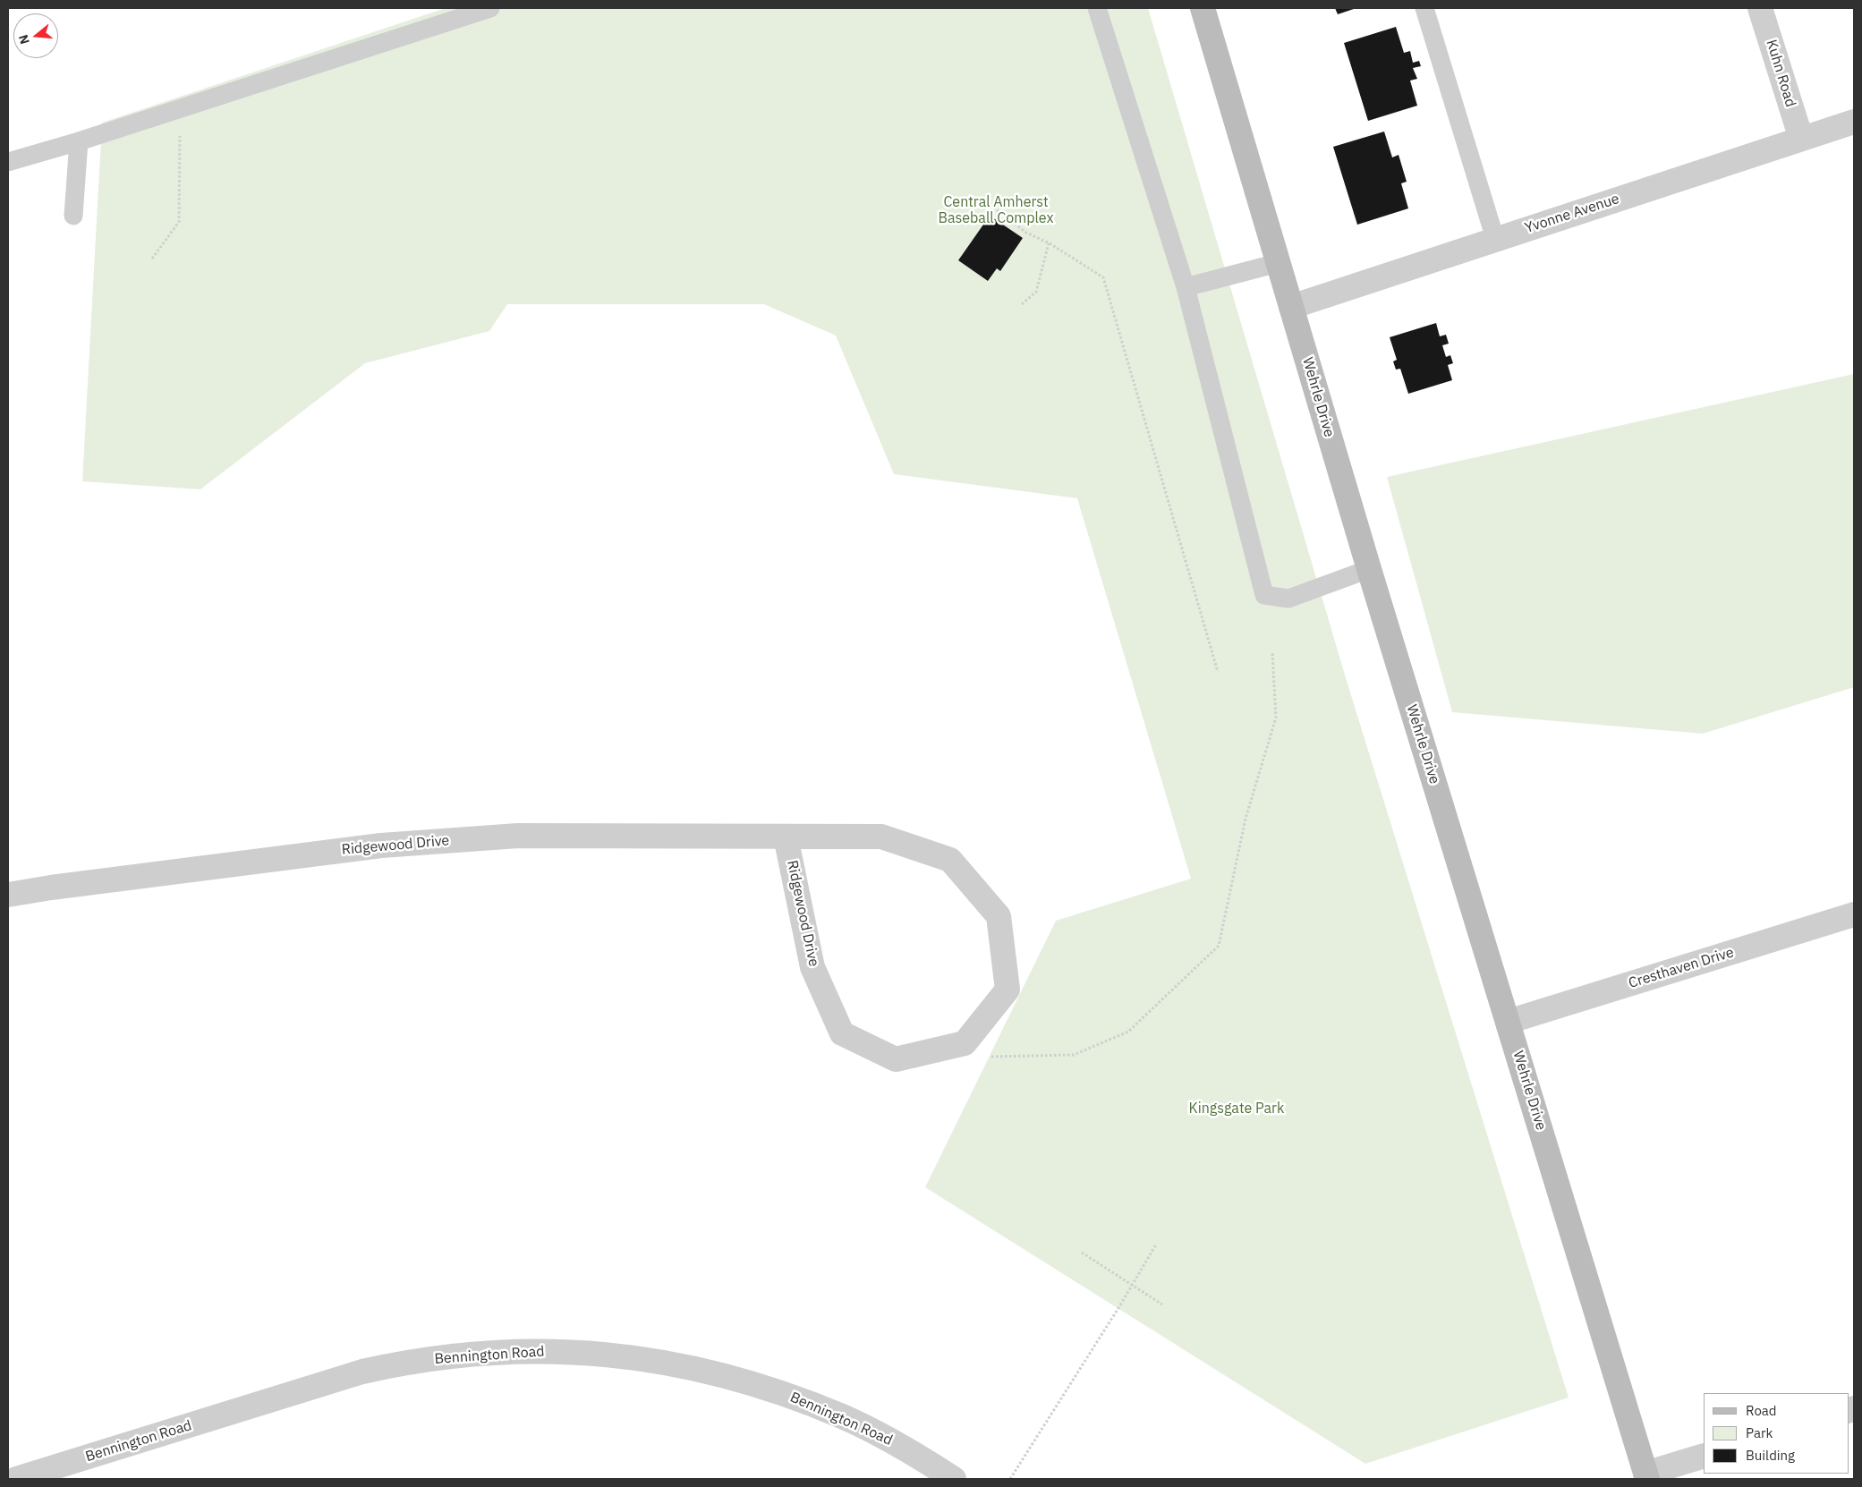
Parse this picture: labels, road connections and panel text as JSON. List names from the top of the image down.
{
  "streets": {
    "street": [
      "Kuhn Road",
      "Yvonne Avenue",
      "Wehrle Drive",
      "Ridgewood Drive",
      "Cresthaven Drive",
      "Bennington Road"
    ]
  },
  "crossings": [
    ["Kuhn Road", "Yvonne Avenue"],
    ["Yvonne Avenue", "Wehrle Drive"],
    ["Wehrle Drive", "Cresthaven Drive"]
  ],
  "parks": ["Central Amherst Baseball Complex", "Kingsgate Park"],
  "legend": ["Road", "Park", "Building"],
  "north": "left"
}
